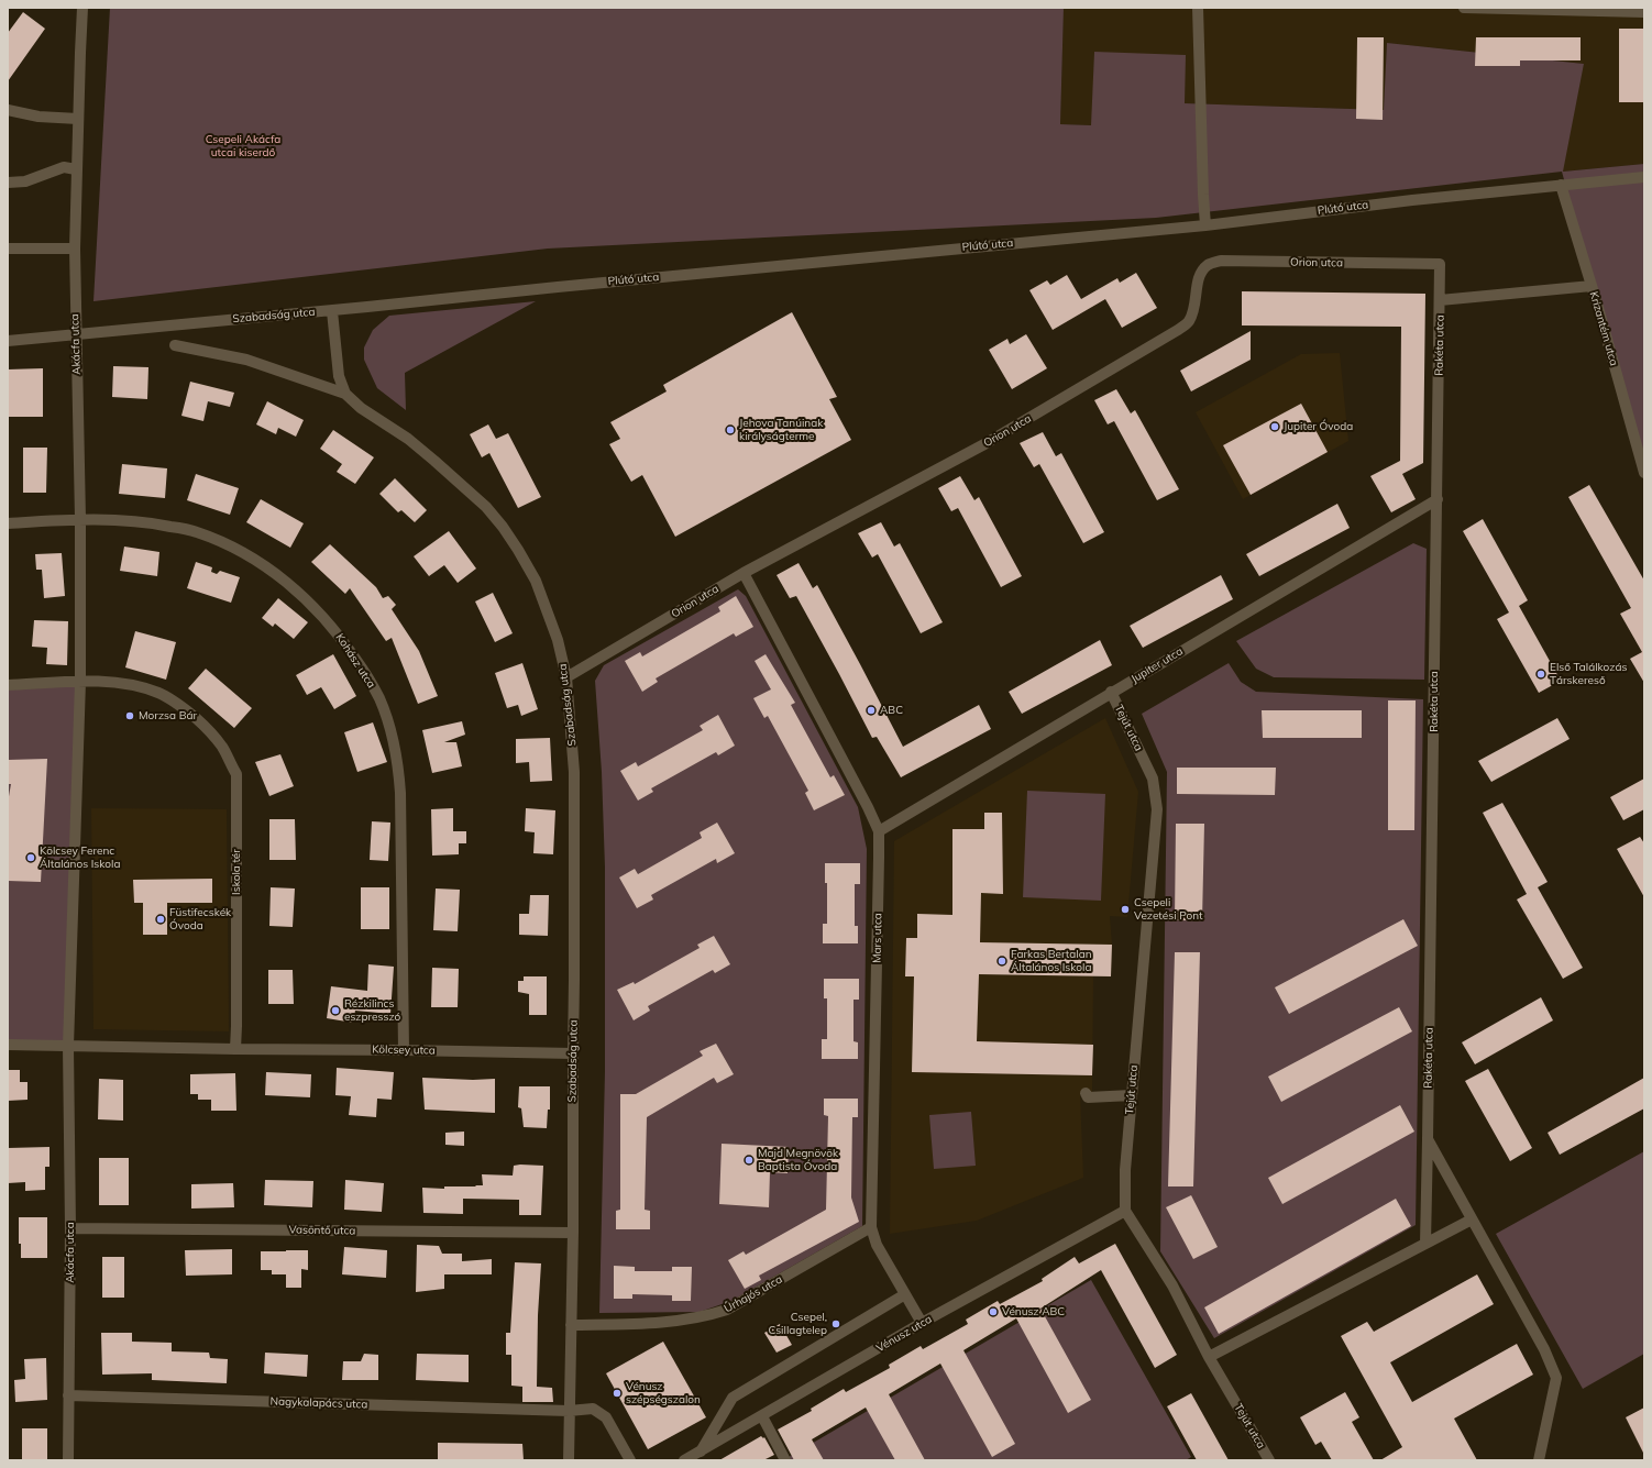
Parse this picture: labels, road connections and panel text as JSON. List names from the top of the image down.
{
  "streets": {
    "street": [
      "Plútó utca",
      "Orion utca",
      "Szabadság utca",
      "Krizantém utca",
      "Akácfa utca",
      "Rakéta utca",
      "Kohász utca",
      "Jupiter utca",
      "Tejút utca",
      "Iskola tér",
      "Mars utca",
      "Kölcsey utca",
      "Vasöntő utca",
      "Űrhajós utca",
      "Vénusz utca",
      "Nagykalapács utca"
    ]
  },
  "crossings": [
    ["Plútó utca", "Szabadság utca"],
    ["Plútó utca", "Krizantém utca"],
    ["Orion utca", "Szabadság utca"],
    ["Orion utca", "Rakéta utca"],
    ["Orion utca", "Mars utca"],
    ["Szabadság utca", "Akácfa utca"],
    ["Szabadság utca", "Kölcsey utca"],
    ["Szabadság utca", "Vasöntő utca"],
    ["Szabadság utca", "Űrhajós utca"],
    ["Szabadság utca", "Nagykalapács utca"],
    ["Akácfa utca", "Kohász utca"],
    ["Akácfa utca", "Iskola tér"],
    ["Akácfa utca", "Vasöntő utca"],
    ["Akácfa utca", "Nagykalapács utca"],
    ["Rakéta utca", "Jupiter utca"],
    ["Kohász utca", "Kölcsey utca"],
    ["Jupiter utca", "Tejút utca"],
    ["Jupiter utca", "Mars utca"],
    ["Tejút utca", "Vénusz utca"],
    ["Iskola tér", "Kölcsey utca"],
    ["Mars utca", "Űrhajós utca"],
    ["Mars utca", "Vénusz utca"]
  ],
  "parks": ["Csepeli Akácfa utcai kiserdő"],
  "places": [
    "Jupiter Óvoda",
    "Jehova Tanúinak királyságterme",
    "Első Találkozás Társkereső",
    "ABC",
    "Morzsa Bár",
    "Kölcsey Ferenc Általános Iskola",
    "Csepeli Vezetési Pont",
    "Füstifecskék Óvoda",
    "Farkas Bertalan Általános Iskola",
    "Rézkilincs eszpresszó",
    "Majd Megnövök Baptista Óvoda",
    "Vénusz ABC",
    "Csepel, Csillagtelep",
    "Vénusz szépségszalon"
  ]
}
